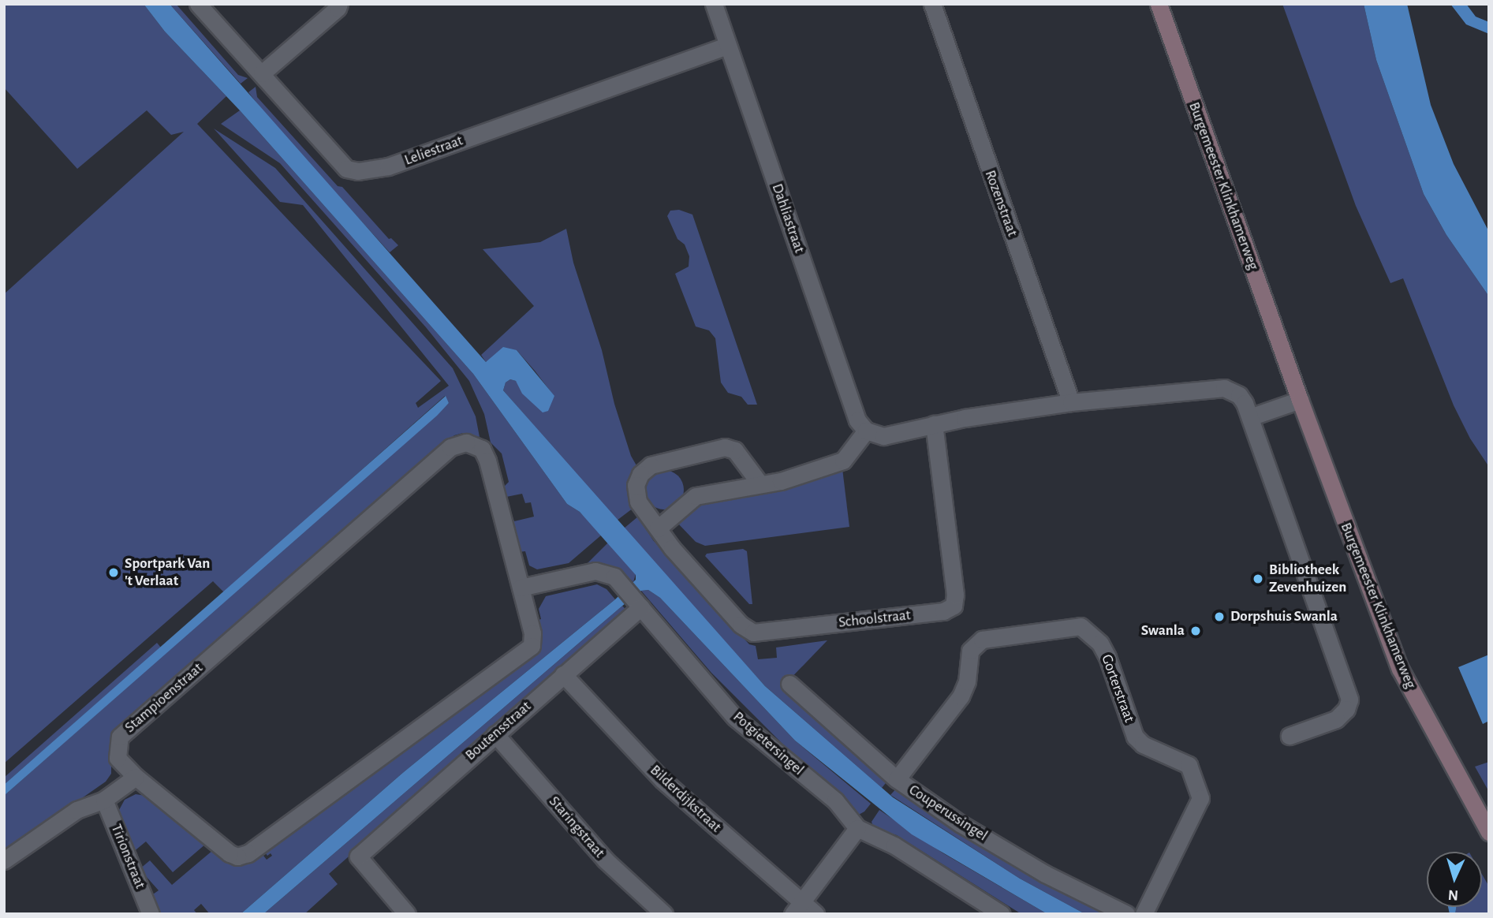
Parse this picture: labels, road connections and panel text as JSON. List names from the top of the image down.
{
  "streets": {
    "main road": ["Burgemeester Klinkhamerweg"],
    "street": [
      "Leliestraat",
      "Rozenstraat",
      "Dahliastraat",
      "Schoolstraat",
      "Gorterstraat",
      "Stampioenstraat",
      "Boutensstraat",
      "Potgietersingel",
      "Bilderdijkstraat",
      "Couperussingel",
      "Staringstraat",
      "Tirionstraat"
    ]
  },
  "crossings": [
    ["Leliestraat", "Dahliastraat"],
    ["Gorterstraat", "Couperussingel"],
    ["Stampioenstraat", "Potgietersingel"],
    ["Boutensstraat", "Potgietersingel"],
    ["Boutensstraat", "Bilderdijkstraat"],
    ["Boutensstraat", "Staringstraat"]
  ],
  "places": [
    "Sportpark Van 't Verlaat",
    "Bibliotheek Zevenhuizen",
    "Dorpshuis Swanla",
    "Swanla"
  ],
  "north": "bottom"
}
